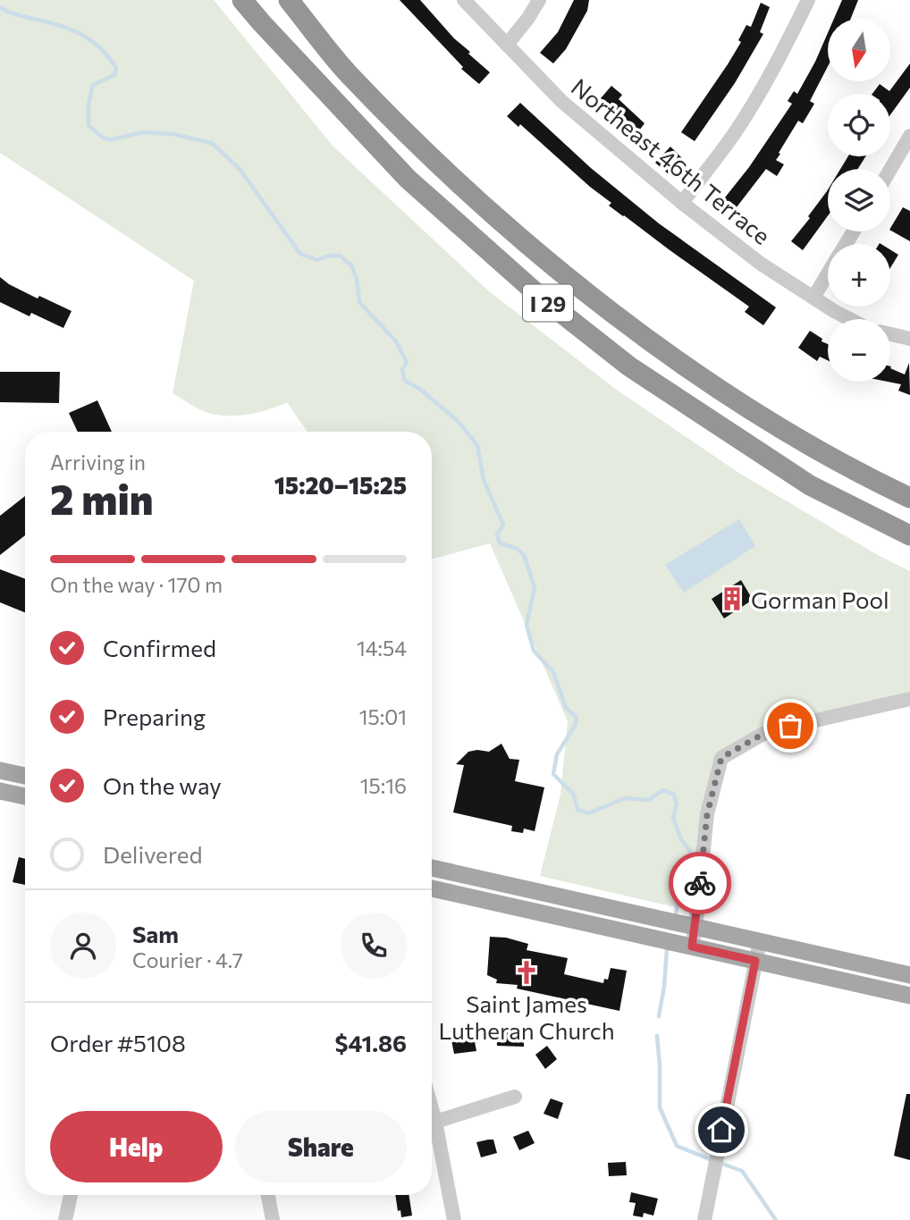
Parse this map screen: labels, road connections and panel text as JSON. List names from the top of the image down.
{
  "streets": {
    "highway": ["I 29"],
    "street": ["Northeast 46th Terrace"]
  },
  "places": {
    "building": ["Gorman Pool"],
    "church": ["Saint James Lutheran Church"]
  },
  "north": "bottom",
  "page": {
    "map_buttons": ["+", "−"],
    "heading": ["2 min", "Arriving in", "15:20–15:25"],
    "panel": [
      "Sam",
      "Courier · 4.7",
      "Order #5108",
      "$41.86"
    ],
    "bar": "On the way · 170 m",
    "list": [
      ["Confirmed", "14:54"],
      ["Preparing", "15:01"],
      ["On the way", "15:16"],
      "Delivered"
    ],
    "buttons": ["Help", "Share"]
  }
}
